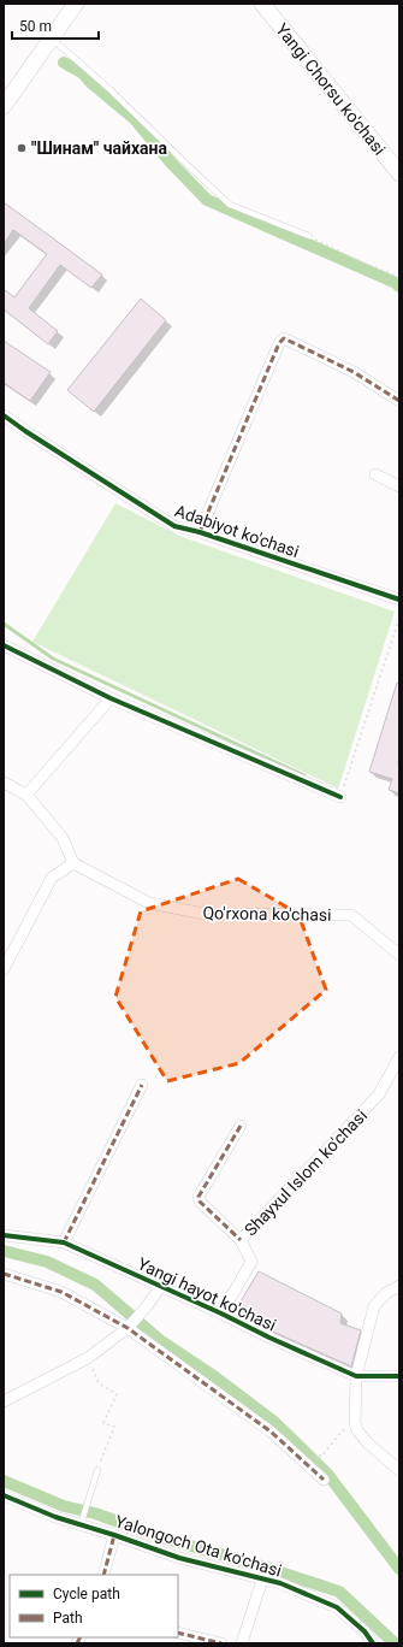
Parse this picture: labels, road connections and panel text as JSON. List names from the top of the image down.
{
  "streets": {
    "main road": ["Yangi Chorsu ko'chasi"],
    "street": [
      "Adabiyot ko'chasi",
      "Qo'rxona ko'chasi",
      "Shayxul Islom ko'chasi",
      "Yangi hayot ko'chasi",
      "Yalongoch Ota ko'chasi"
    ]
  },
  "crossings": [
    ["Shayxul Islom ko'chasi", "Yangi hayot ko'chasi"]
  ],
  "places": ["\"Шинам\" чайхана"],
  "legend": ["Cycle path", "Path"],
  "scale_bar": "50 m"
}
